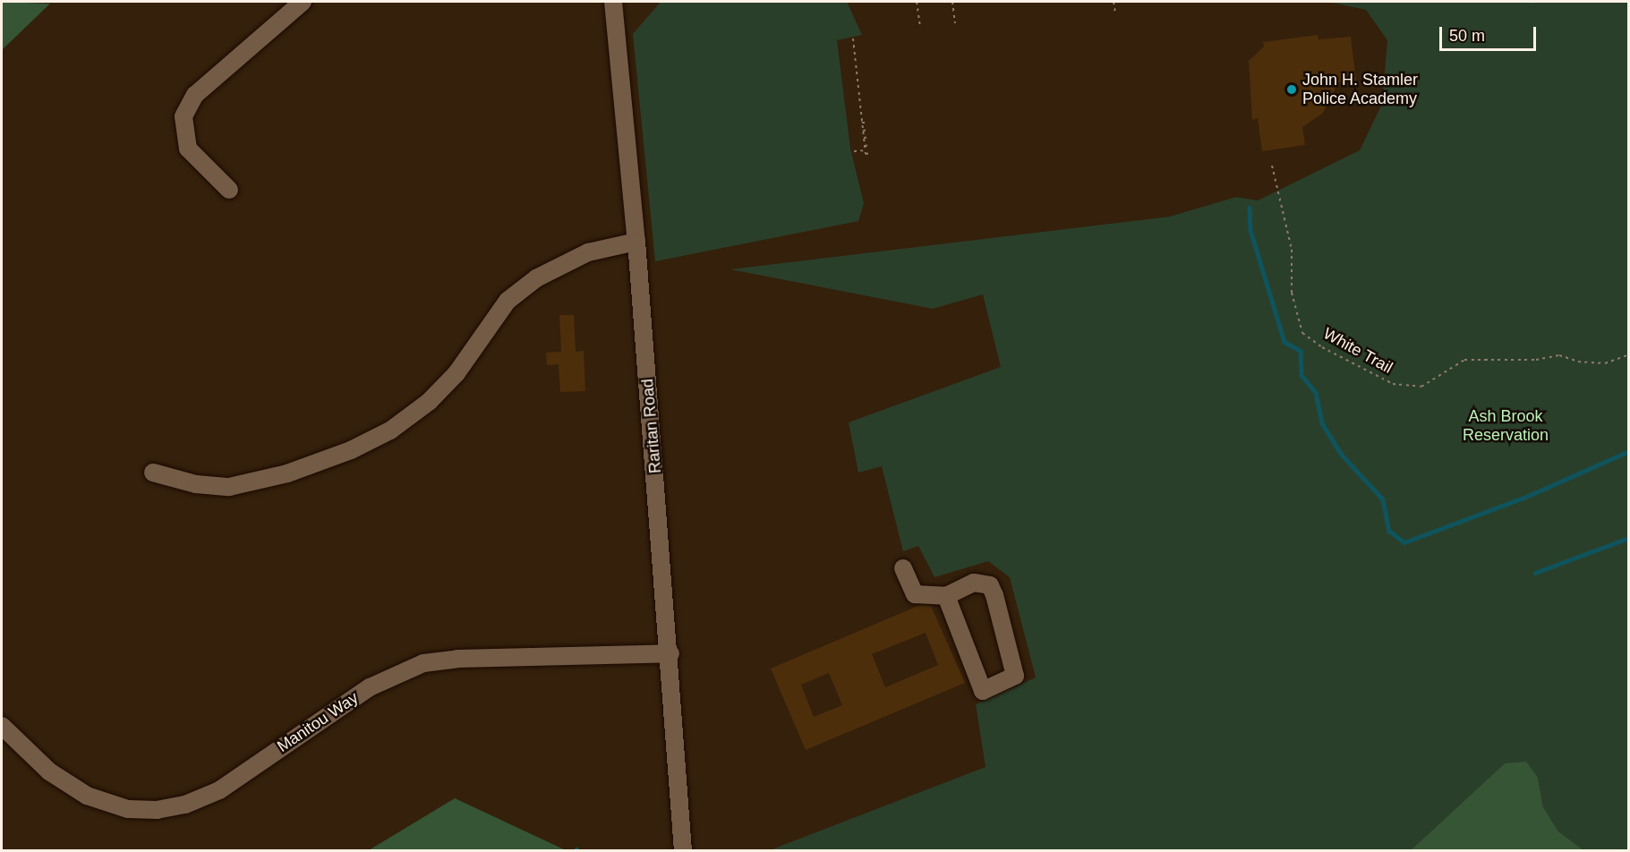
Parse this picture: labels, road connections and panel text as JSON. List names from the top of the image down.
{
  "streets": {
    "street": ["Raritan Road", "Manitou Way"],
    "path": ["White Trail"]
  },
  "crossings": [
    ["Raritan Road", "Manitou Way"]
  ],
  "parks": ["Ash Brook Reservation"],
  "places": ["John H. Stamler Police Academy"],
  "scale_bar": "50 m"
}
